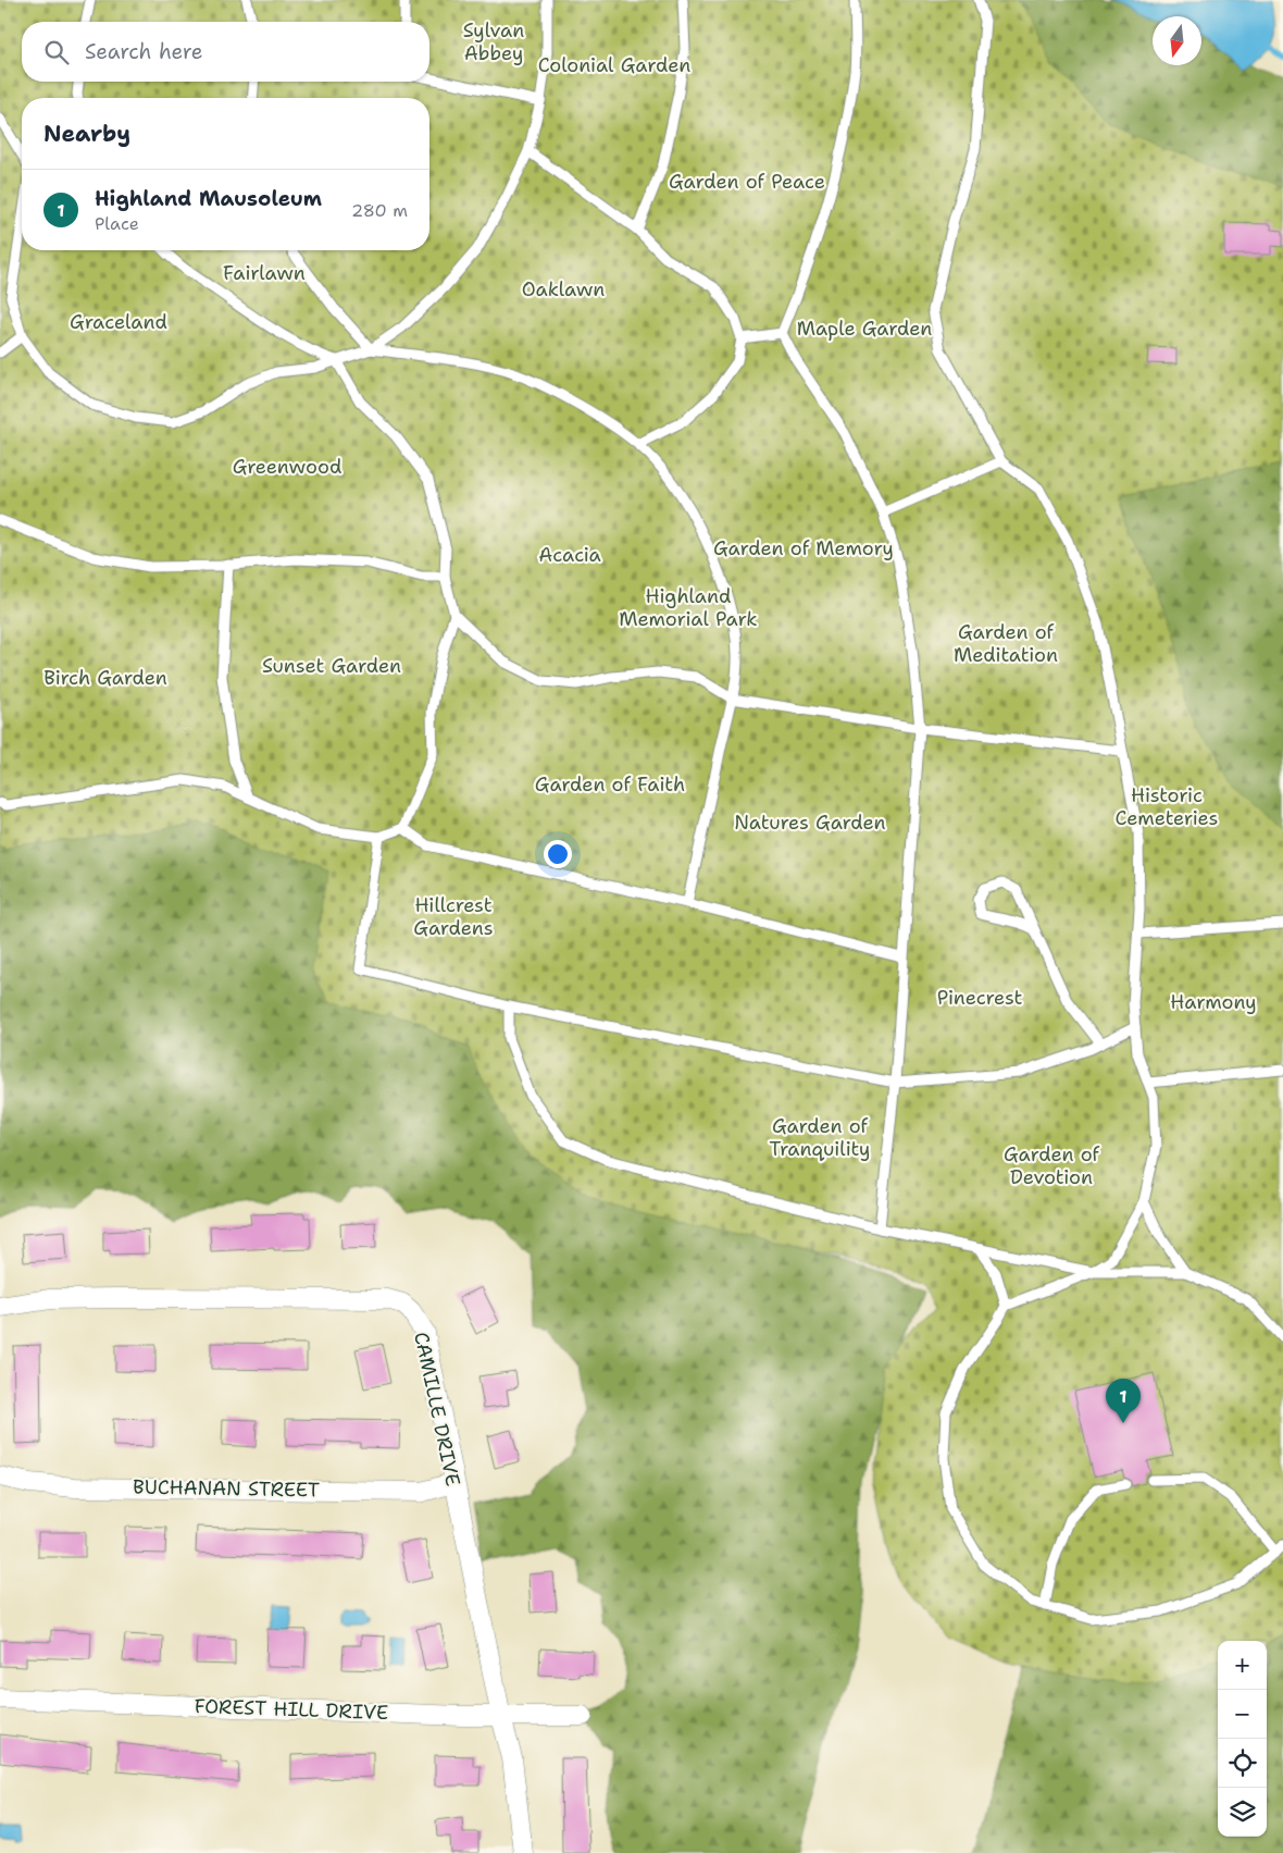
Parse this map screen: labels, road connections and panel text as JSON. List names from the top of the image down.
{
  "streets": {
    "street": ["CAMILLE DRIVE", "BUCHANAN STREET", "FOREST HILL DRIVE"]
  },
  "crossings": [
    ["CAMILLE DRIVE", "BUCHANAN STREET"],
    ["CAMILLE DRIVE", "FOREST HILL DRIVE"]
  ],
  "parks": [
    "Sylvan Abbey",
    "Colonial Garden",
    "Garden of Peace",
    "Fairlawn",
    "Oaklawn",
    "Graceland",
    "Maple Garden",
    "Greenwood",
    "Garden of Memory",
    "Acacia",
    "Highland Memorial Park",
    "Garden of Meditation",
    "Sunset Garden",
    "Birch Garden",
    "Garden of Faith",
    "Historic Cemeteries",
    "Natures Garden",
    "Hillcrest Gardens",
    "Pinecrest",
    "Harmony",
    "Garden of Tranquility",
    "Garden of Devotion"
  ],
  "north": "bottom",
  "page": {
    "search": "Search here",
    "heading": "Nearby",
    "list": [
      {
        "mark": "1",
        "name": "Highland Mausoleum",
        "note": "Place",
        "value": "280 m"
      }
    ],
    "pins": "1",
    "map_buttons": ["+", "−"]
  }
}
